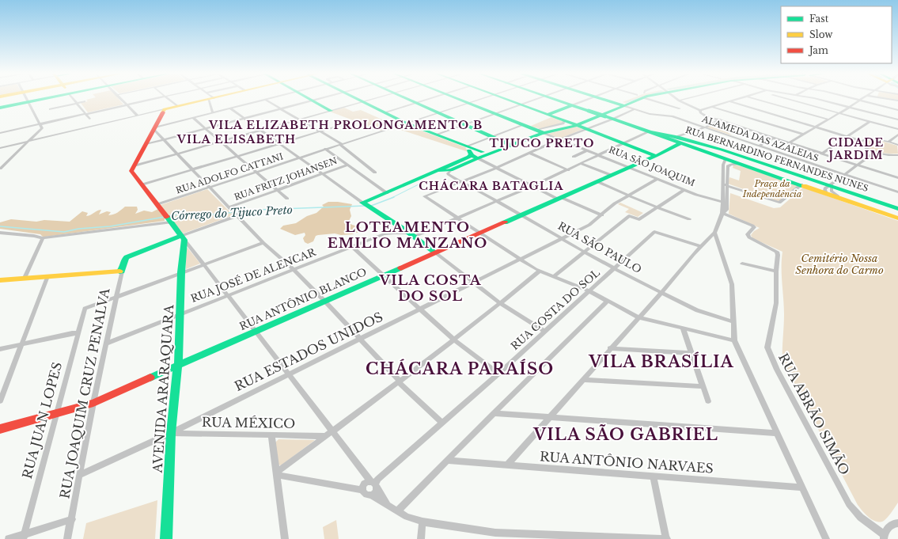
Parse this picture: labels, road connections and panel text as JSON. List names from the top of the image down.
{
  "streets": {
    "main road": [
      "RUA BERNARDINO FERNANDES NUNES",
      "RUA SÃO JOAQUIM",
      "RUA ANTÔNIO BLANCO",
      "AVENIDA ARARAQUARA",
      "RUA JOAQUIM CRUZ PENALVA"
    ],
    "street": [
      "ALAMEDA DAS AZALEIAS",
      "RUA ADOLFO CATTANI",
      "RUA FRITZ JOHANSEN",
      "RUA SÃO PAULO",
      "RUA JOSÉ DE ALENCAR",
      "RUA COSTA DO SOL",
      "RUA ESTADOS UNIDOS",
      "RUA ABRÃO SIMÃO",
      "RUA JUAN LOPES",
      "RUA MÉXICO",
      "RUA ANTÔNIO NARVAES"
    ]
  },
  "crossings": [
    ["RUA BERNARDINO FERNANDES NUNES", "RUA ANTÔNIO BLANCO"],
    ["RUA SÃO JOAQUIM", "RUA ADOLFO CATTANI"],
    ["RUA SÃO JOAQUIM", "RUA JOSÉ DE ALENCAR"],
    ["RUA SÃO JOAQUIM", "RUA ANTÔNIO BLANCO"],
    ["RUA SÃO JOAQUIM", "RUA ESTADOS UNIDOS"],
    ["RUA SÃO PAULO", "RUA JOSÉ DE ALENCAR"],
    ["RUA SÃO PAULO", "RUA ANTÔNIO BLANCO"],
    ["RUA SÃO PAULO", "RUA COSTA DO SOL"],
    ["RUA SÃO PAULO", "RUA ESTADOS UNIDOS"],
    ["RUA JOSÉ DE ALENCAR", "AVENIDA ARARAQUARA"],
    ["RUA JOSÉ DE ALENCAR", "RUA JOAQUIM CRUZ PENALVA"],
    ["RUA ANTÔNIO BLANCO", "AVENIDA ARARAQUARA"],
    ["RUA ANTÔNIO BLANCO", "RUA JOAQUIM CRUZ PENALVA"],
    ["RUA ANTÔNIO BLANCO", "RUA JUAN LOPES"],
    ["RUA ESTADOS UNIDOS", "AVENIDA ARARAQUARA"],
    ["RUA ESTADOS UNIDOS", "RUA JOAQUIM CRUZ PENALVA"],
    ["RUA ESTADOS UNIDOS", "RUA MÉXICO"],
    ["AVENIDA ARARAQUARA", "RUA JOAQUIM CRUZ PENALVA"],
    ["AVENIDA ARARAQUARA", "RUA MÉXICO"],
    ["RUA JOAQUIM CRUZ PENALVA", "RUA JUAN LOPES"]
  ],
  "districts": [
    "VILA ELIZABETH PROLONGAMENTO B",
    "VILA ELISABETH",
    "CIDADE JARDIM",
    "TIJUCO PRETO",
    "CHÁCARA BATAGLIA",
    "LOTEAMENTO EMILIO MANZANO",
    "VILA COSTA DO SOL",
    "VILA BRASÍLIA",
    "CHÁCARA PARAÍSO",
    "VILA SÃO GABRIEL"
  ],
  "water": ["Córrego do Tijuco Preto"],
  "parks": ["Praça da Independência", "Cemitério Nossa Senhora do Carmo"],
  "legend": ["Fast", "Slow", "Jam"]
}
